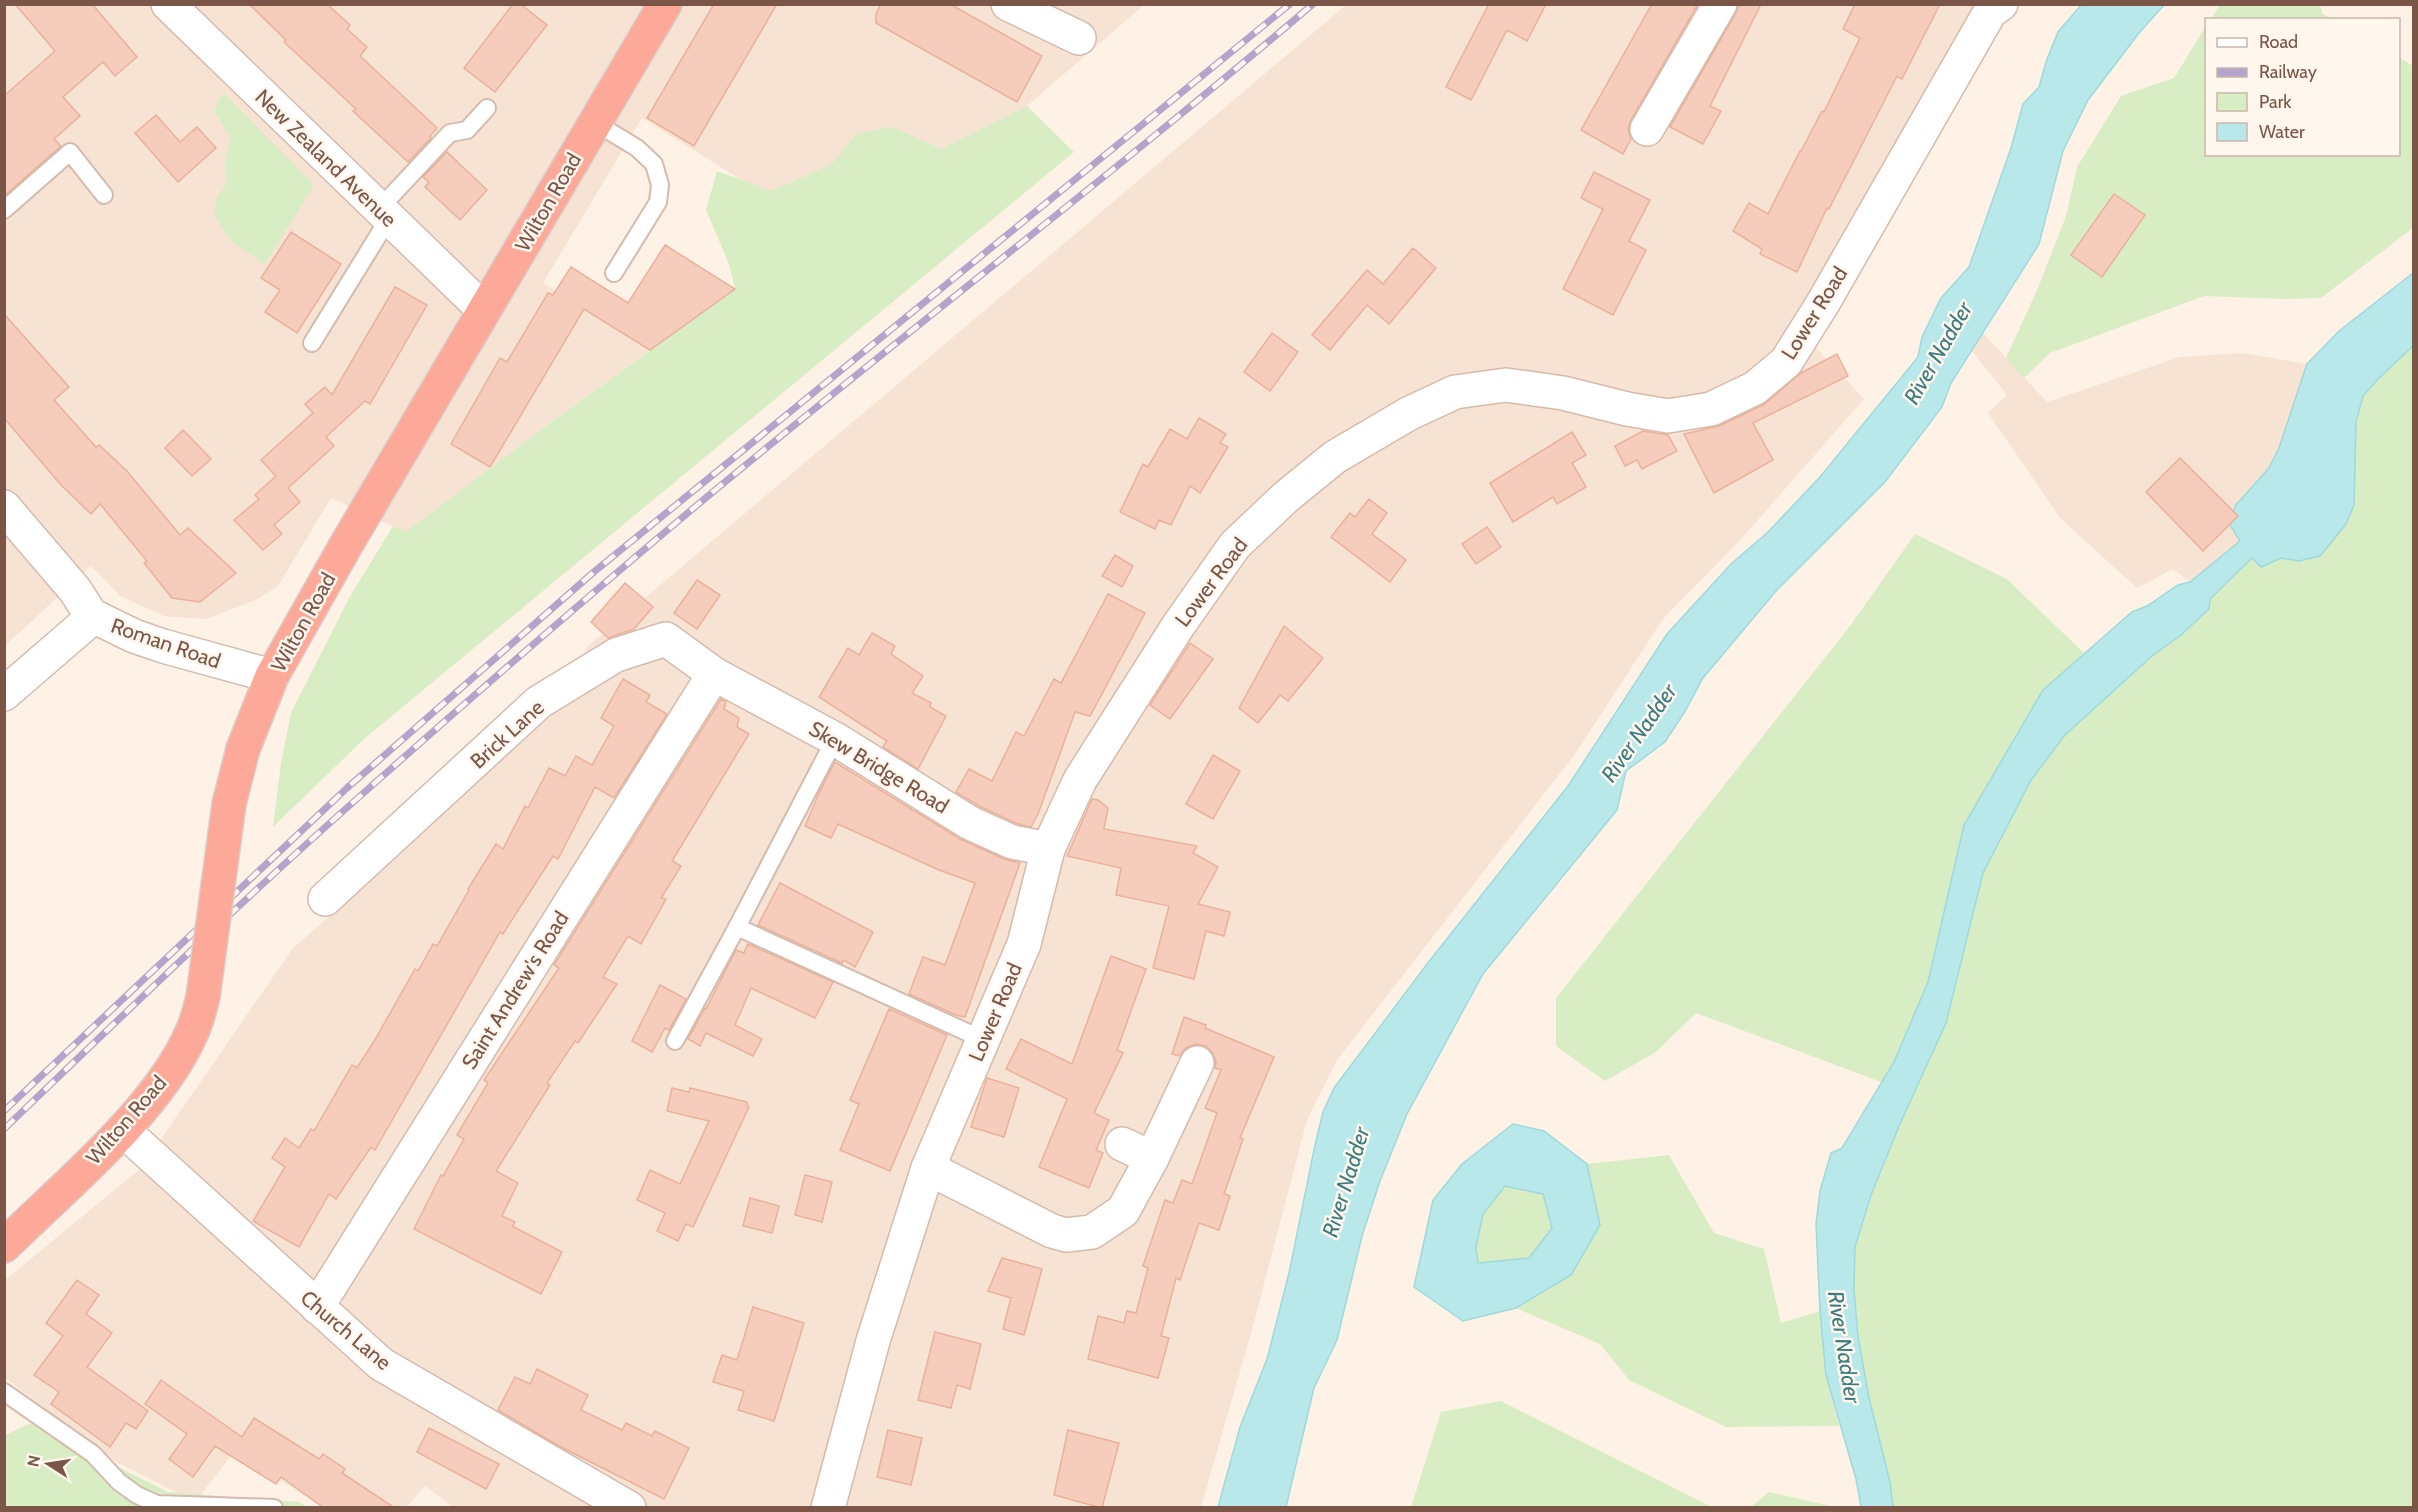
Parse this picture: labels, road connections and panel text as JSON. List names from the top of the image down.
{
  "streets": {
    "highway": ["Wilton Road"],
    "street": [
      "New Zealand Avenue",
      "Lower Road",
      "Roman Road",
      "Brick Lane",
      "Skew Bridge Road",
      "Saint Andrew's Road",
      "Church Lane"
    ]
  },
  "crossings": [
    ["New Zealand Avenue", "Wilton Road"],
    ["Wilton Road", "Roman Road"],
    ["Wilton Road", "Church Lane"],
    ["Lower Road", "Skew Bridge Road"],
    ["Brick Lane", "Skew Bridge Road"],
    ["Brick Lane", "Saint Andrew's Road"],
    ["Skew Bridge Road", "Saint Andrew's Road"],
    ["Saint Andrew's Road", "Church Lane"]
  ],
  "water": ["River Nadder"],
  "legend": [
    "Road",
    "Railway",
    "Park",
    "Water"
  ],
  "north": "left"
}
